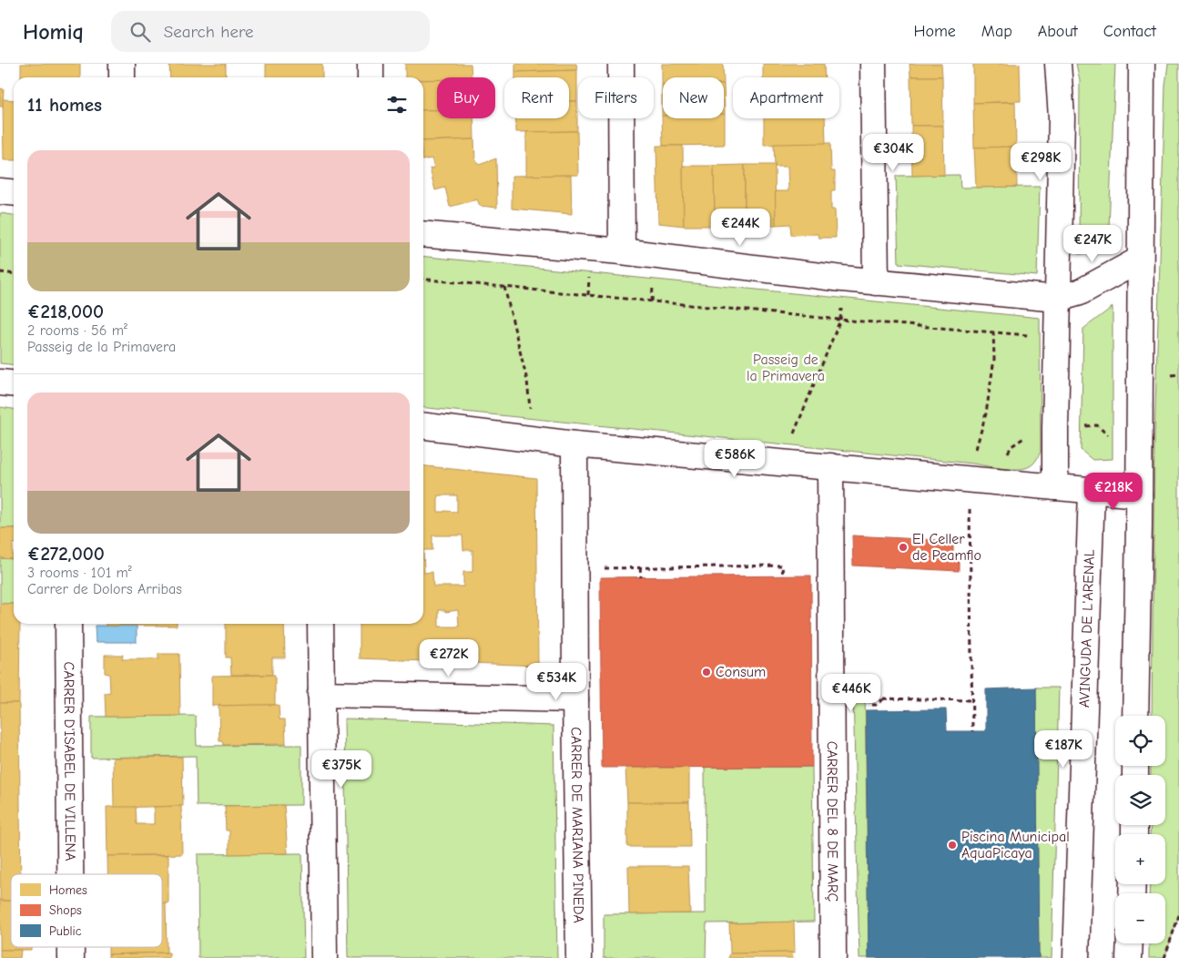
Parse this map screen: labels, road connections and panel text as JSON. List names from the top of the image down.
{
  "streets": {
    "street": [
      "AVINGUDA DE L'ARENAL",
      "CARRER D'ISABEL DE VILLENA",
      "CARRER DEL 8 DE MARÇ",
      "CARRER DE MARIANA PINEDA"
    ]
  },
  "parks": ["Passeig de la Primavera"],
  "places": ["El Celler de Peamflo", "Consum", "Piscina Municipal AquaPicaya"],
  "legend": ["Homes", "Shops", "Public"],
  "page": {
    "header": "Homiq",
    "search": "Search here",
    "nav": [
      "Home",
      "Map",
      "About",
      "Contact"
    ],
    "chip": [
      "Buy",
      "Rent",
      "Filters",
      "New",
      "Apartment"
    ],
    "heading": "11 homes",
    "list": [
      {
        "name": "€218,000",
        "note": "2 rooms · 56 m² · Passeig de la Primavera"
      },
      {
        "name": "€272,000",
        "note": "3 rooms · 101 m² · Carrer de Dolors Arribas"
      }
    ],
    "price": [
      "€304K",
      "€298K",
      "€244K",
      "€247K",
      "€586K",
      "€218K",
      "€272K",
      "€534K",
      "€446K",
      "€187K",
      "€375K"
    ],
    "map_buttons": ["+", "−"]
  }
}
